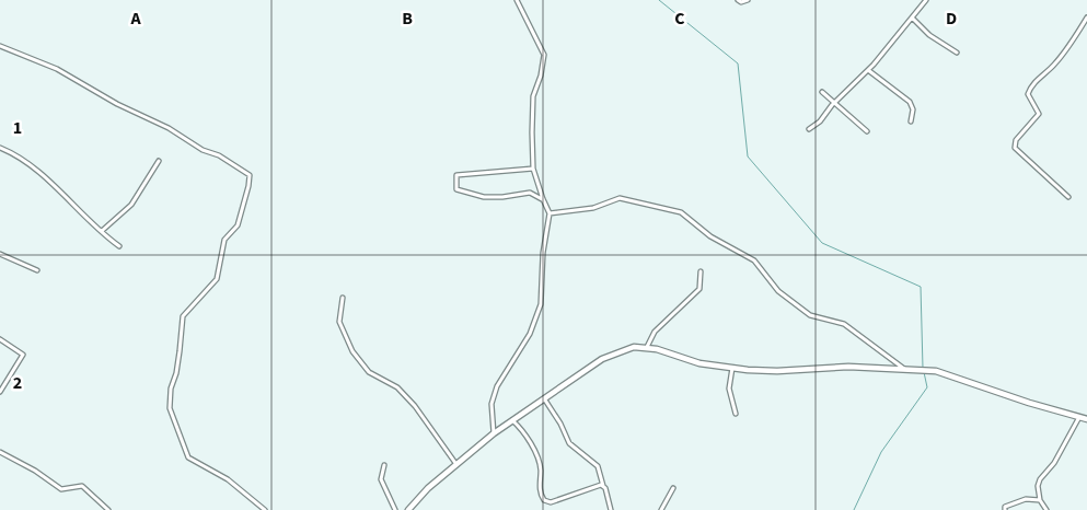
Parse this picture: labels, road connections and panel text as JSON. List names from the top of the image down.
{
  "grid": {
    "columns": [
      "A",
      "B",
      "C",
      "D"
    ],
    "rows": ["1", "2"]
  }
}
